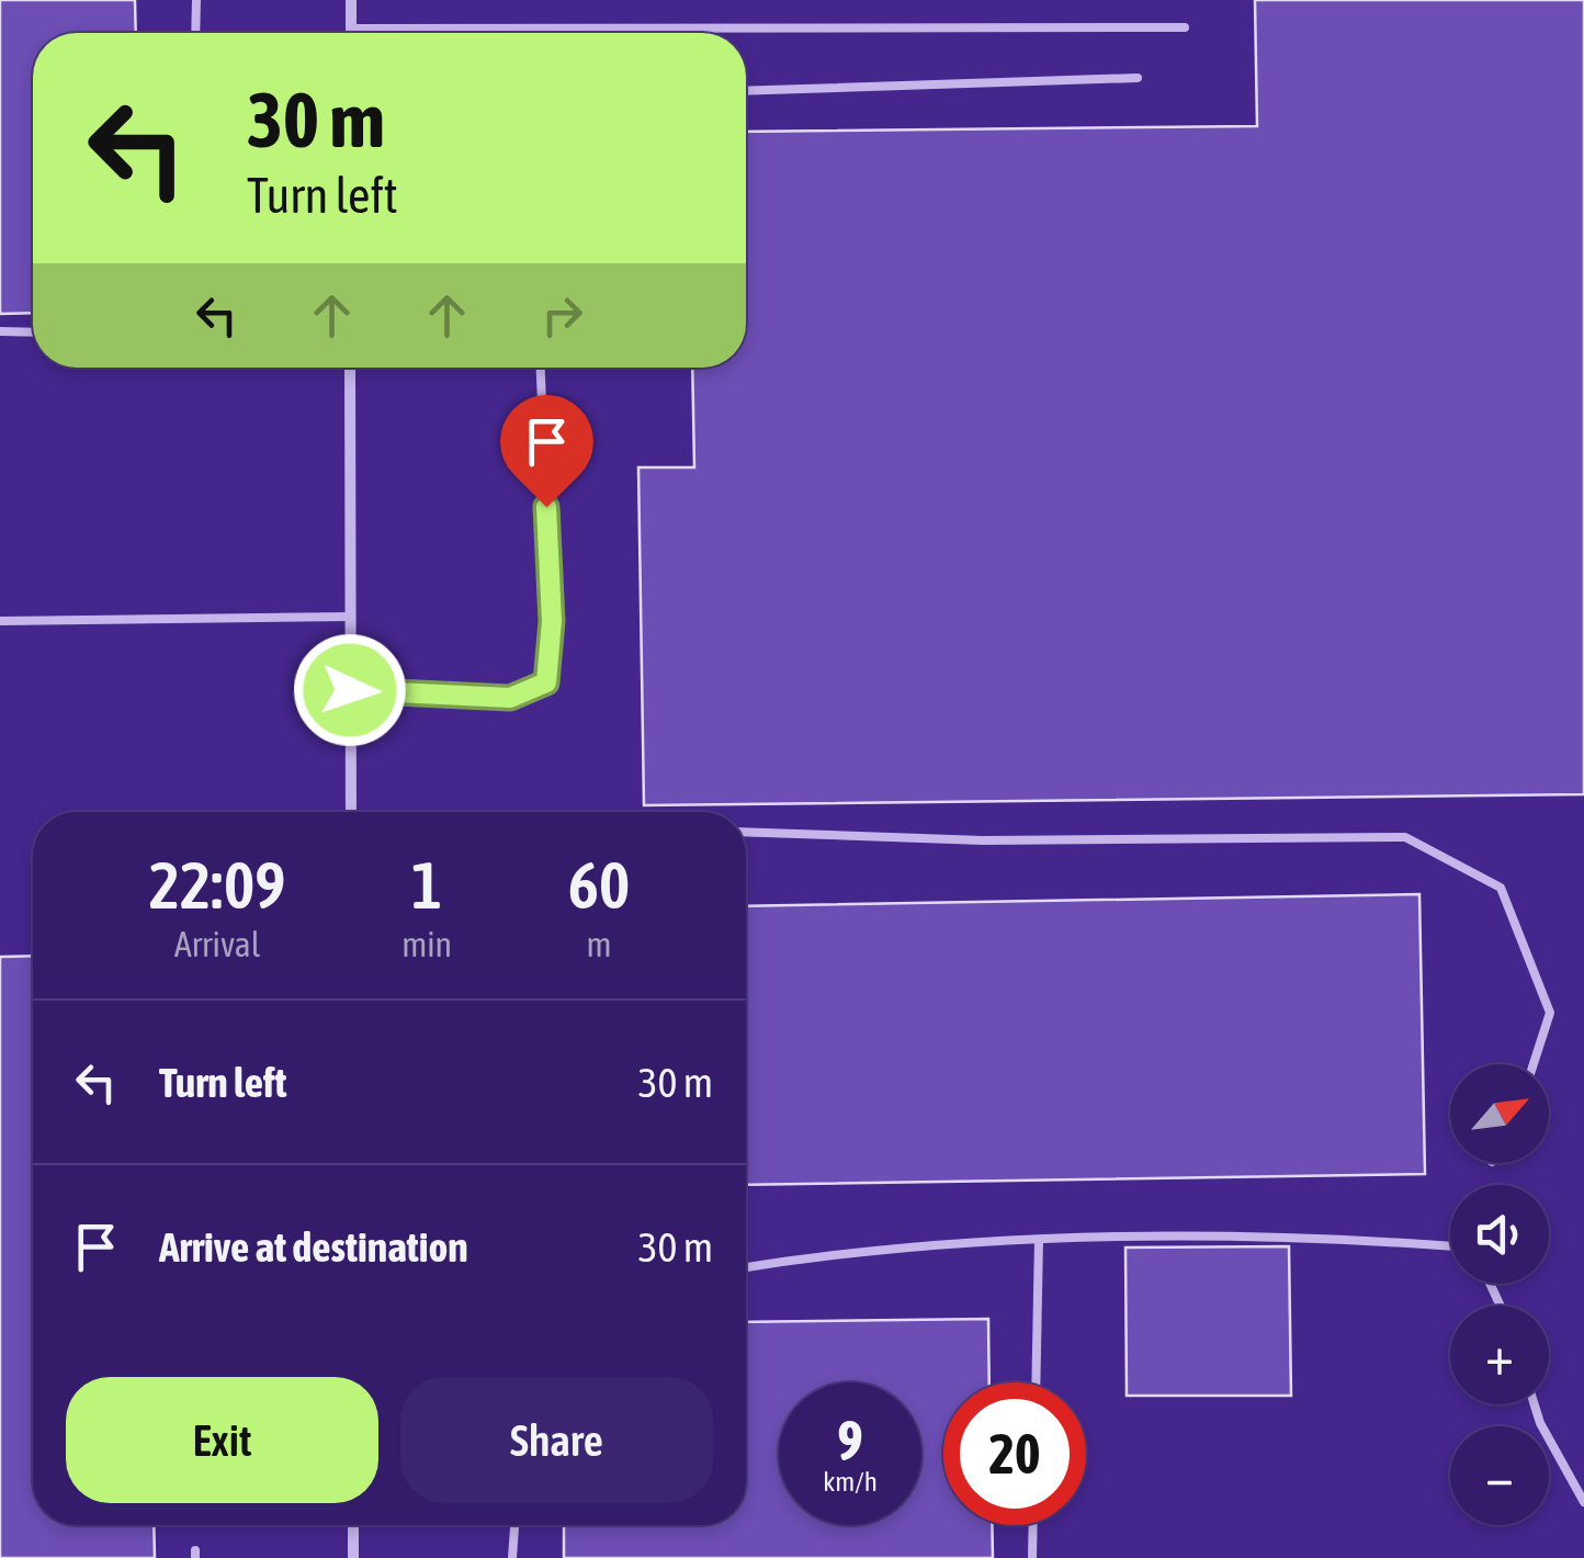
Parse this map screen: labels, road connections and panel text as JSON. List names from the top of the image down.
{
  "north": "top right",
  "page": {
    "turn": ["30 m", "Turn left"],
    "eta": [
      "22:09",
      "Arrival",
      "1",
      "min",
      "60",
      "m"
    ],
    "list": [
      {
        "name": "Turn left",
        "value": "30 m"
      },
      {
        "name": "Arrive at destination",
        "value": "30 m"
      }
    ],
    "map_buttons": ["+", "−"],
    "buttons": ["Exit", "Share"],
    "speed": "9 km/h",
    "limit": "20"
  }
}
